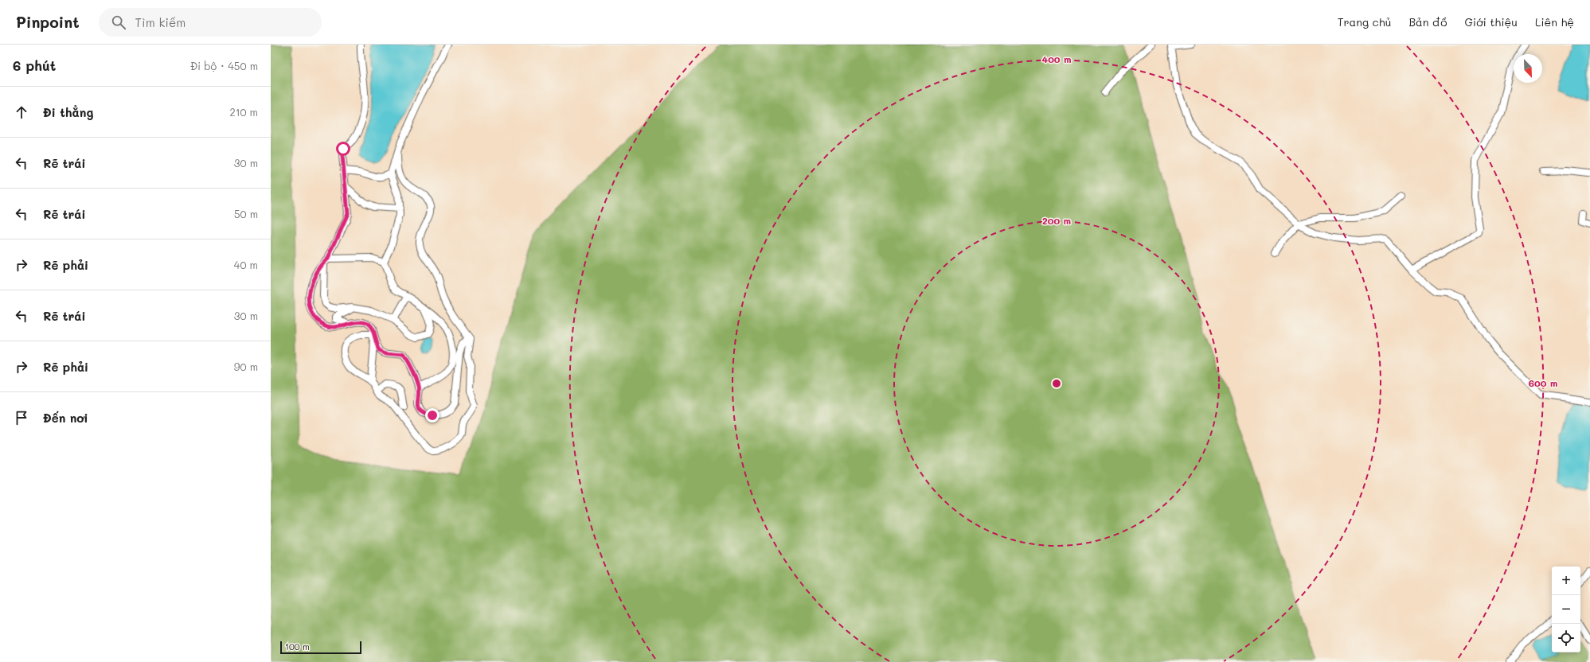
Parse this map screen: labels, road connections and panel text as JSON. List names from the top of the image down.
{
  "scale_bar": "100 m",
  "north": "bottom right",
  "page": {
    "header": "Pinpoint",
    "search": "Tìm kiếm",
    "nav": [
      "Trang chủ",
      "Bản đồ",
      "Giới thiệu",
      "Liên hệ"
    ],
    "heading": ["6 phút", "Đi bộ · 450 m"],
    "list": [
      ["Đi thẳng", "210 m"],
      ["Rẽ trái", "30 m"],
      ["Rẽ trái", "50 m"],
      ["Rẽ phải", "40 m"],
      ["Rẽ trái", "30 m"],
      ["Rẽ phải", "90 m"],
      "Đến nơi"
    ],
    "map_buttons": ["+", "−"],
    "scale": "100 m"
  },
  "rings": ["400 m", "200 m", "600 m"]
}
